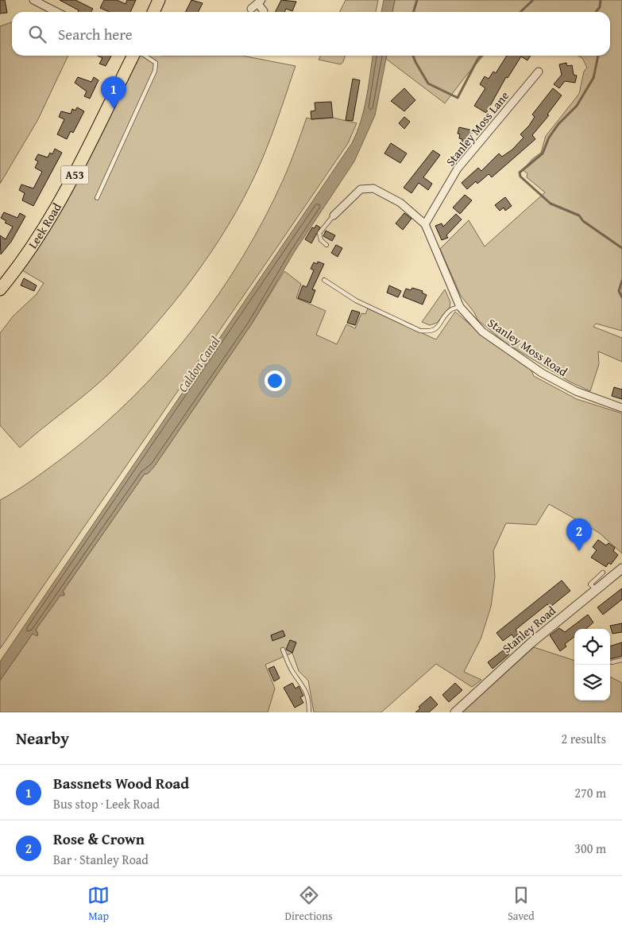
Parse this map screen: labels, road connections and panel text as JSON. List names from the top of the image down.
{
  "streets": {
    "highway": ["A53", "Leek Road"],
    "street": ["Stanley Moss Lane", "Stanley Moss Road", "Stanley Road"]
  },
  "crossings": [
    ["Stanley Moss Lane", "Stanley Moss Road"]
  ],
  "water": ["Caldon Canal"],
  "page": {
    "search": "Search here",
    "pins": ["1", "2"],
    "heading": ["Nearby", "2 results"],
    "list": [
      {
        "mark": "1",
        "name": "Bassnets Wood Road",
        "note": "Bus stop · Leek Road",
        "value": "270 m"
      },
      {
        "mark": "2",
        "name": "Rose & Crown",
        "note": "Bar · Stanley Road",
        "value": "300 m"
      }
    ],
    "nav": ["Map", "Directions", "Saved"]
  }
}
